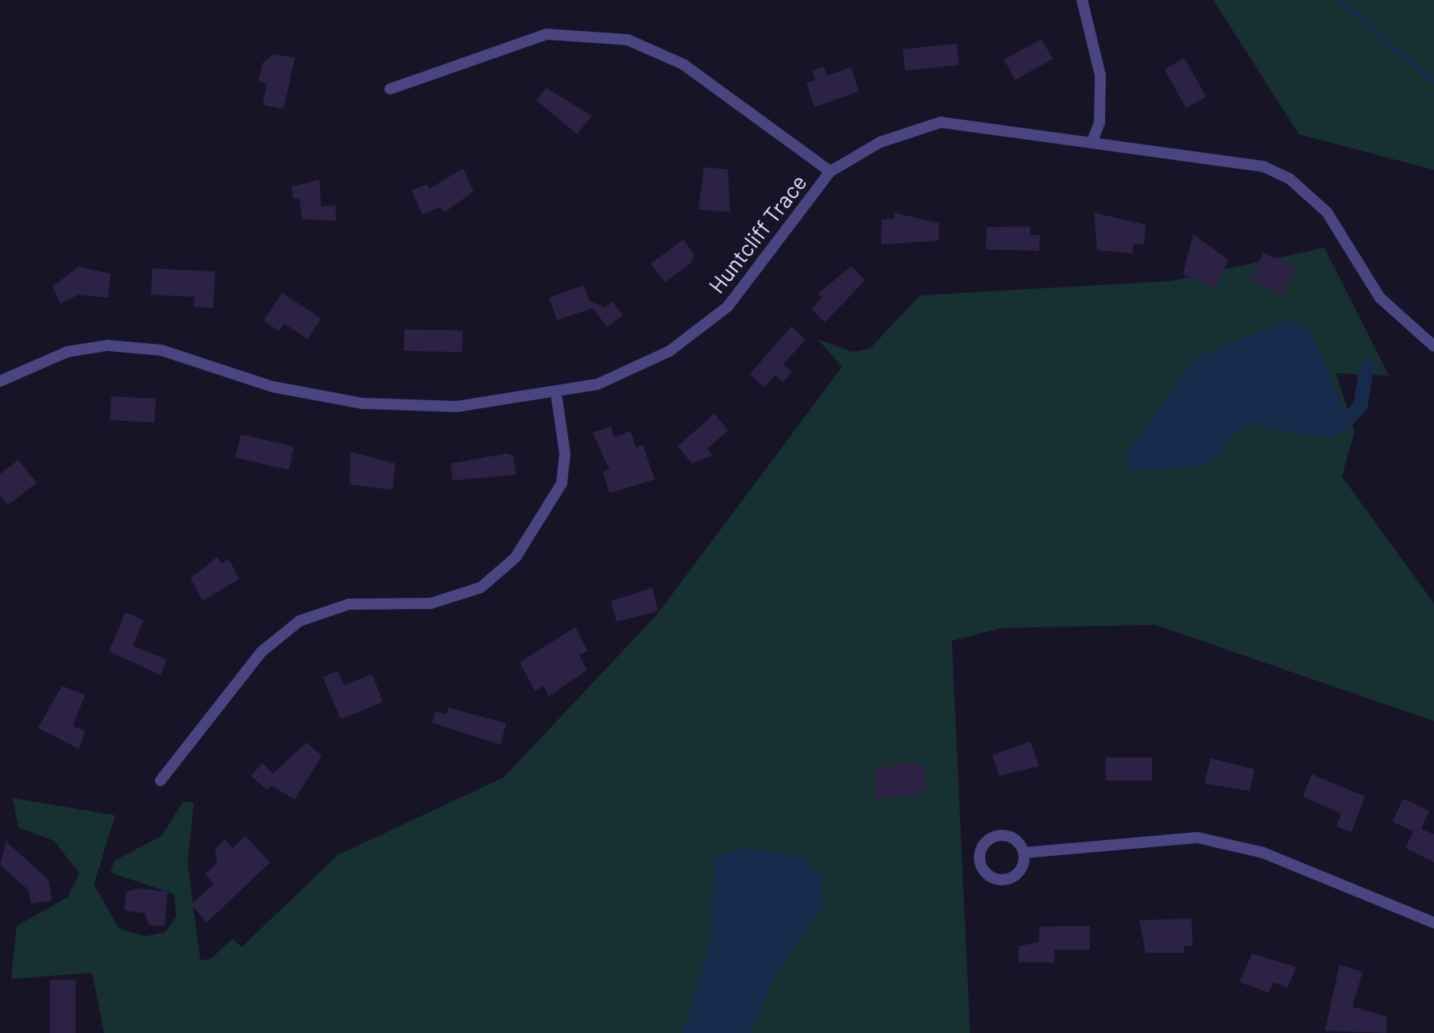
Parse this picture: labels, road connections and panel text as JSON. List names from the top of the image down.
{
  "streets": {
    "street": ["Huntcliff Trace"]
  }
}
